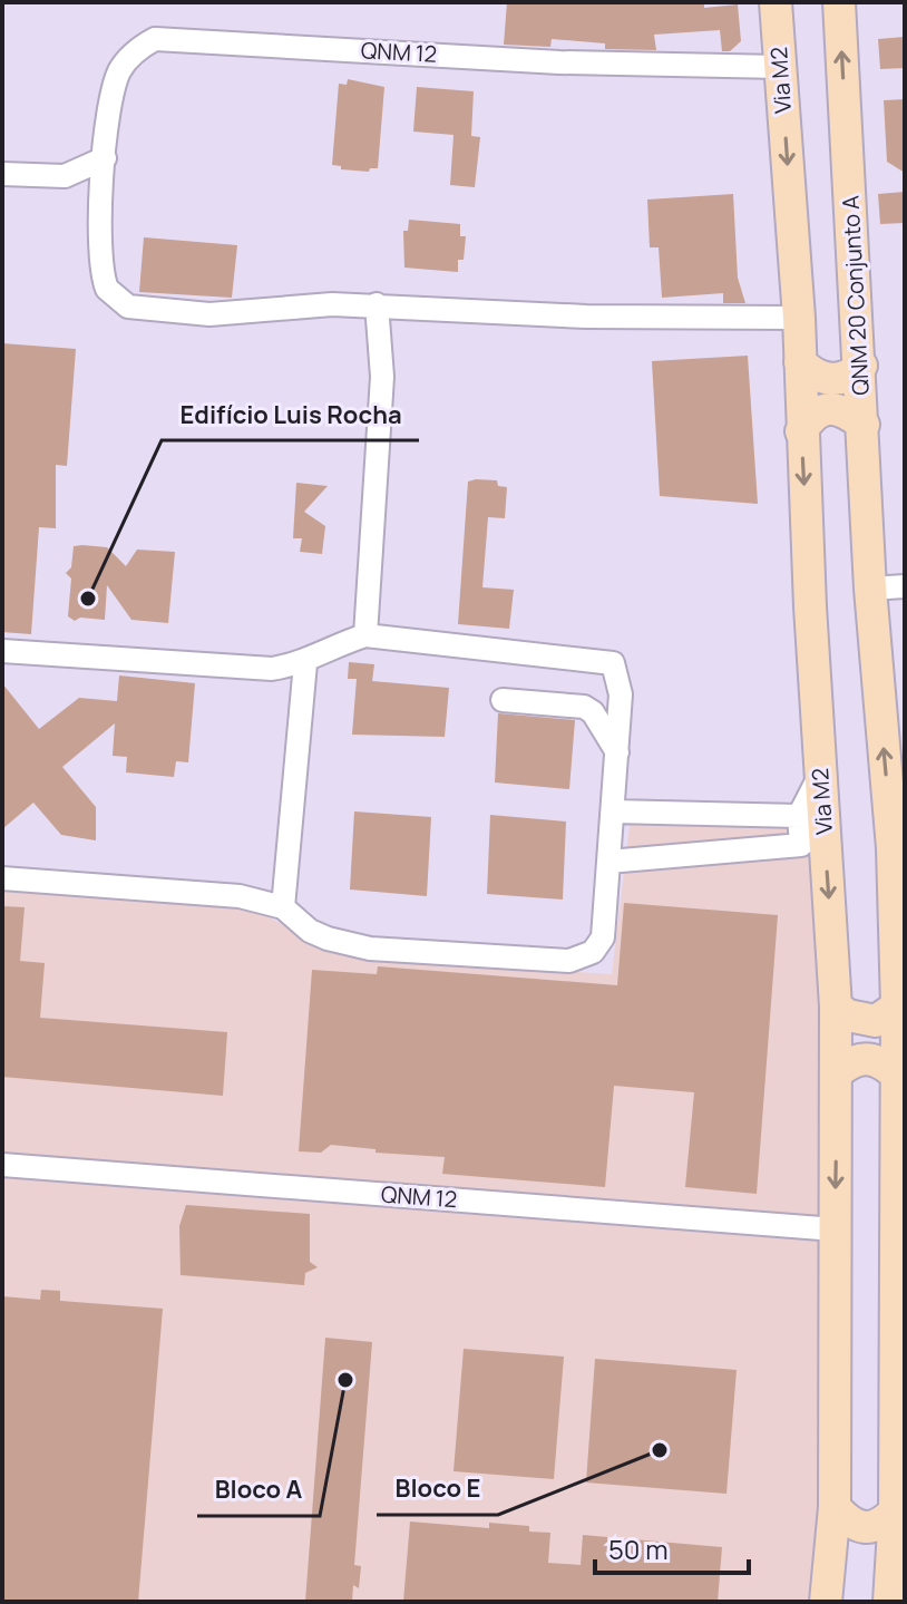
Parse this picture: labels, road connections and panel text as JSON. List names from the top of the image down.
{
  "streets": {
    "main road": ["Via M2", "QNM 20 Conjunto A"],
    "street": ["QNM 12"]
  },
  "crossings": [
    ["QNM 12", "Via M2"]
  ],
  "one_way": ["QNM 20 Conjunto A"],
  "places": ["Edifício Luis Rocha", "Bloco A", "Bloco E"],
  "scale_bar": "50 m"
}
